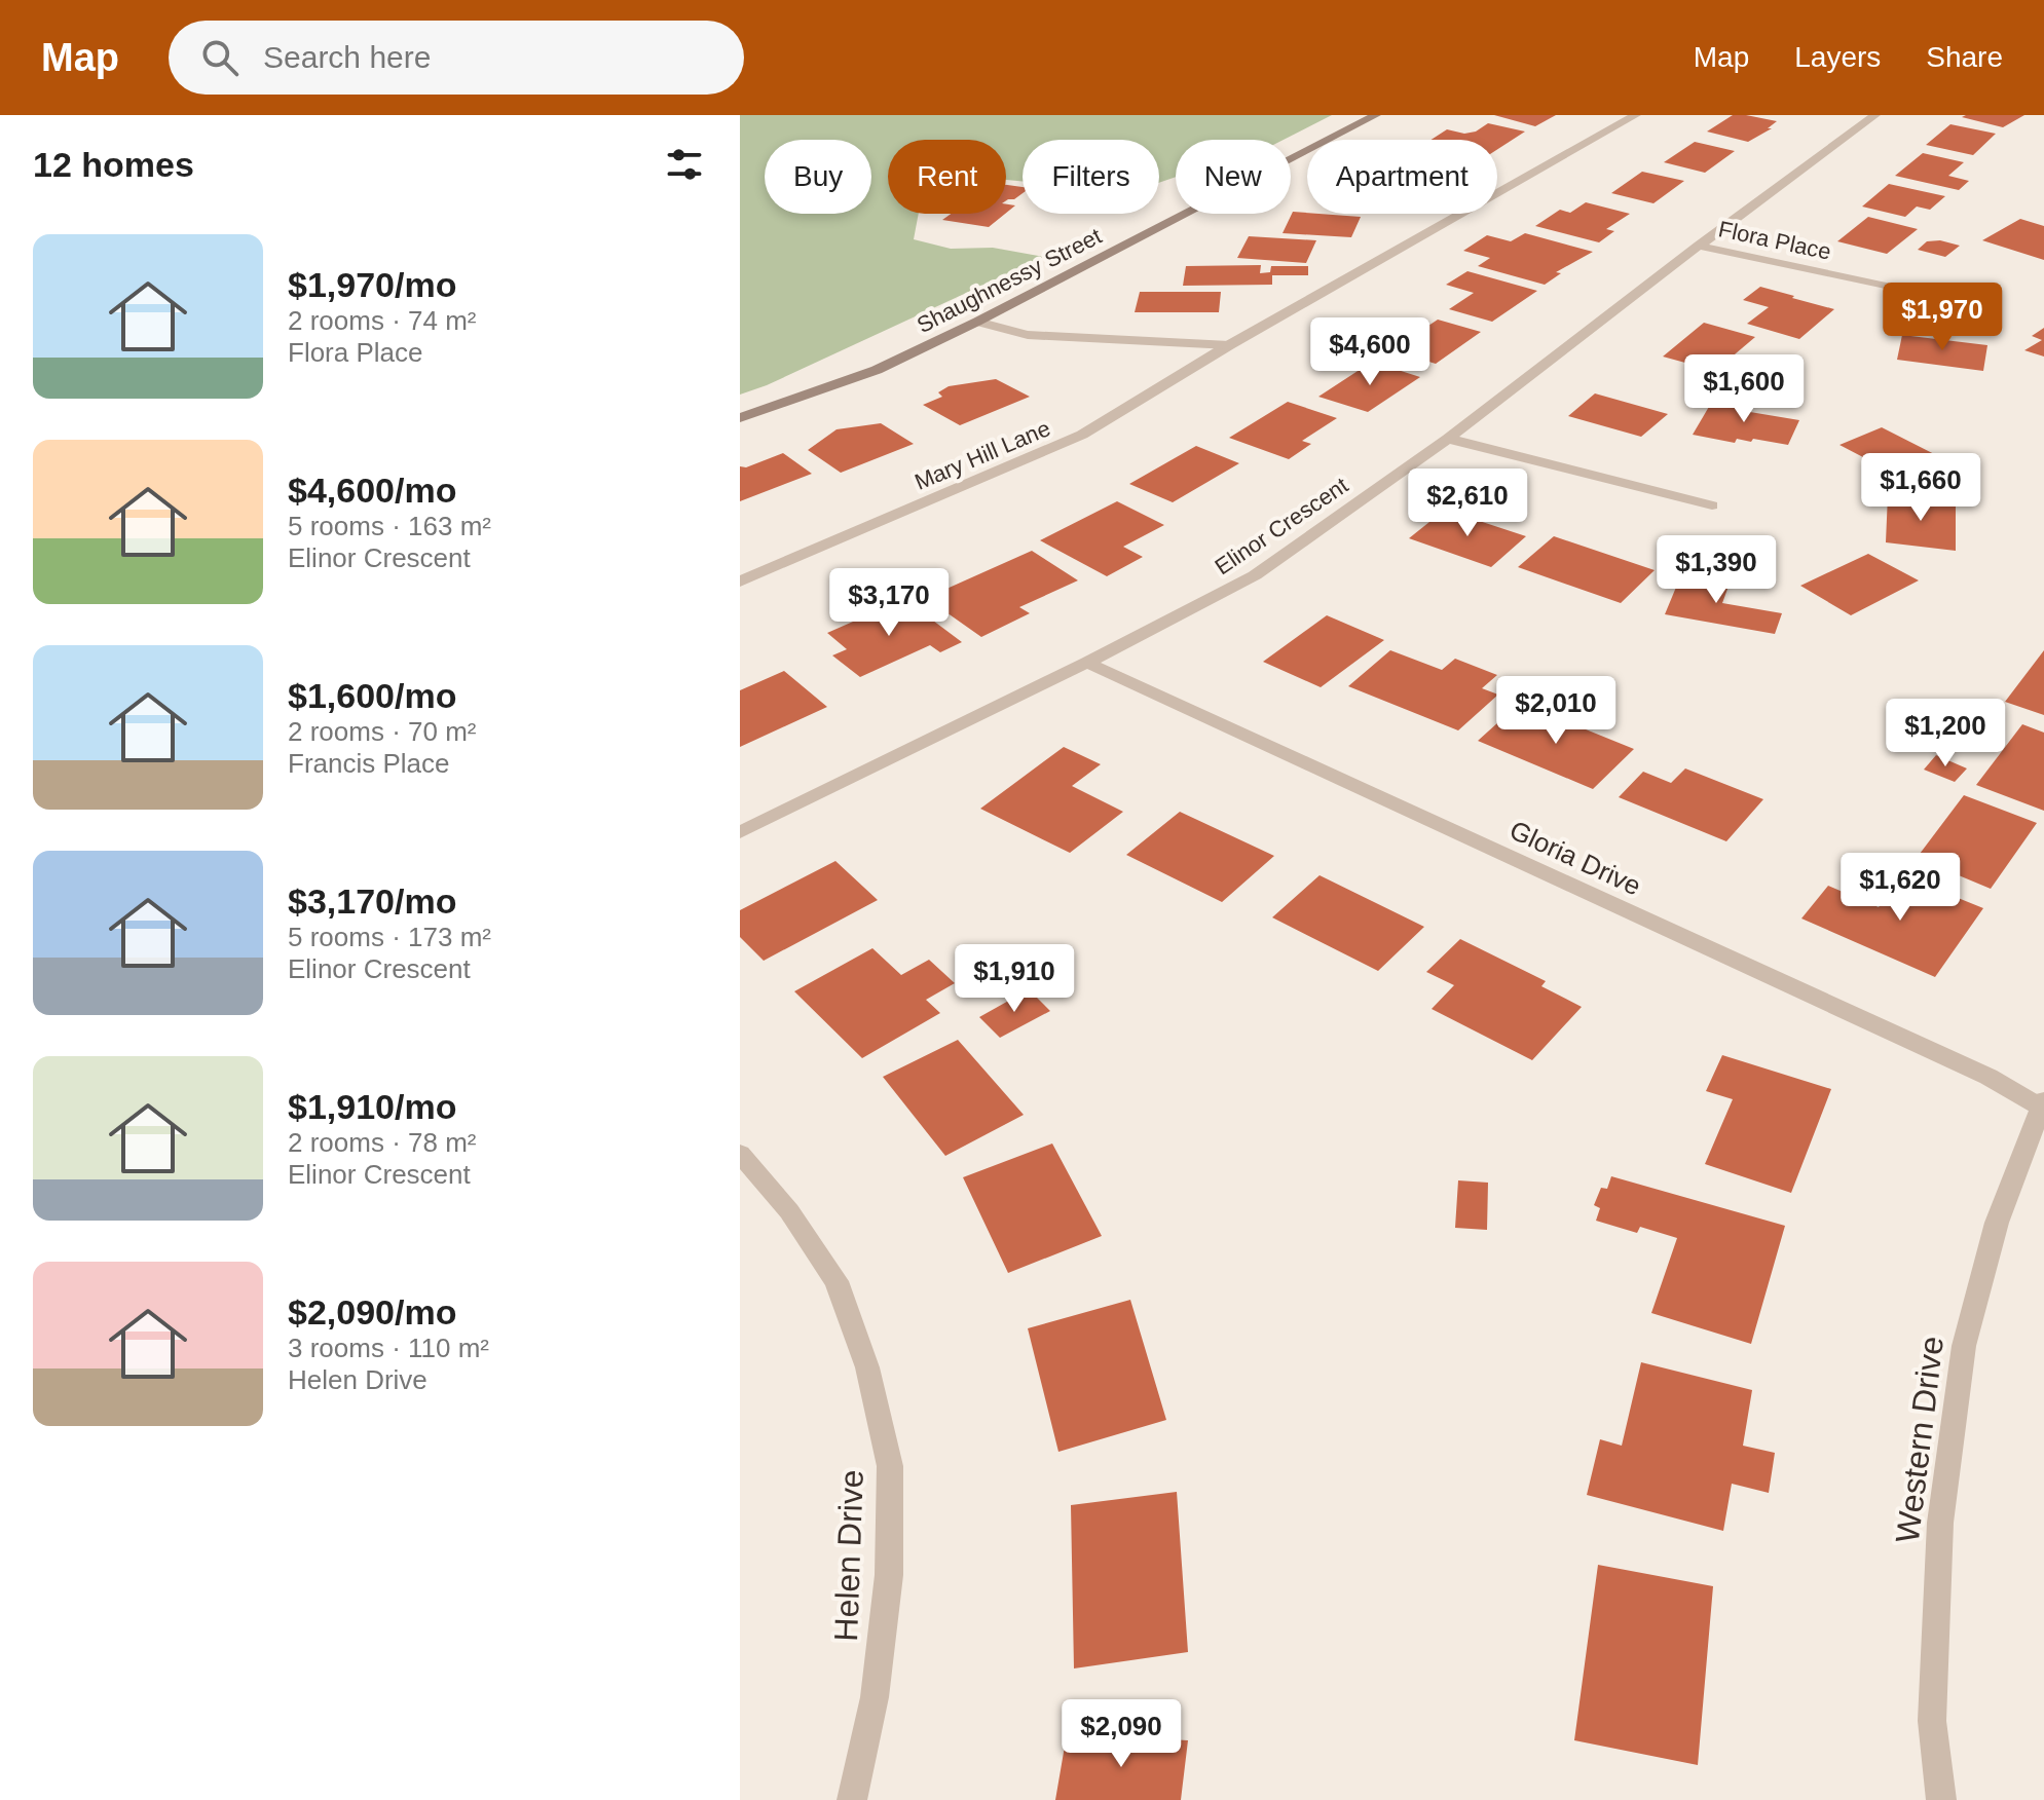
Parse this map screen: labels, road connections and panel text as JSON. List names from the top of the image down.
{
  "streets": {
    "main road": ["Shaughnessy Street"],
    "street": [
      "Flora Place",
      "Mary Hill Lane",
      "Elinor Crescent",
      "Gloria Drive",
      "Western Drive",
      "Helen Drive"
    ]
  },
  "crossings": [
    ["Flora Place", "Elinor Crescent"],
    ["Elinor Crescent", "Gloria Drive"],
    ["Gloria Drive", "Western Drive"]
  ],
  "page": {
    "header": "Map",
    "search": "Search here",
    "nav": ["Map", "Layers", "Share"],
    "heading": "12 homes",
    "chip": [
      "Buy",
      "Rent",
      "Filters",
      "New",
      "Apartment"
    ],
    "list": [
      {
        "name": "$1,970/mo",
        "note": "2 rooms · 74 m² · Flora Place"
      },
      {
        "name": "$4,600/mo",
        "note": "5 rooms · 163 m² · Elinor Crescent"
      },
      {
        "name": "$1,600/mo",
        "note": "2 rooms · 70 m² · Francis Place"
      },
      {
        "name": "$3,170/mo",
        "note": "5 rooms · 173 m² · Elinor Crescent"
      },
      {
        "name": "$1,910/mo",
        "note": "2 rooms · 78 m² · Elinor Crescent"
      },
      {
        "name": "$2,090/mo",
        "note": "3 rooms · 110 m² · Helen Drive"
      }
    ],
    "price": [
      "$1,970",
      "$4,600",
      "$1,600",
      "$1,660",
      "$2,610",
      "$1,390",
      "$3,170",
      "$2,010",
      "$1,200",
      "$1,620",
      "$1,910",
      "$2,090"
    ]
  }
}
